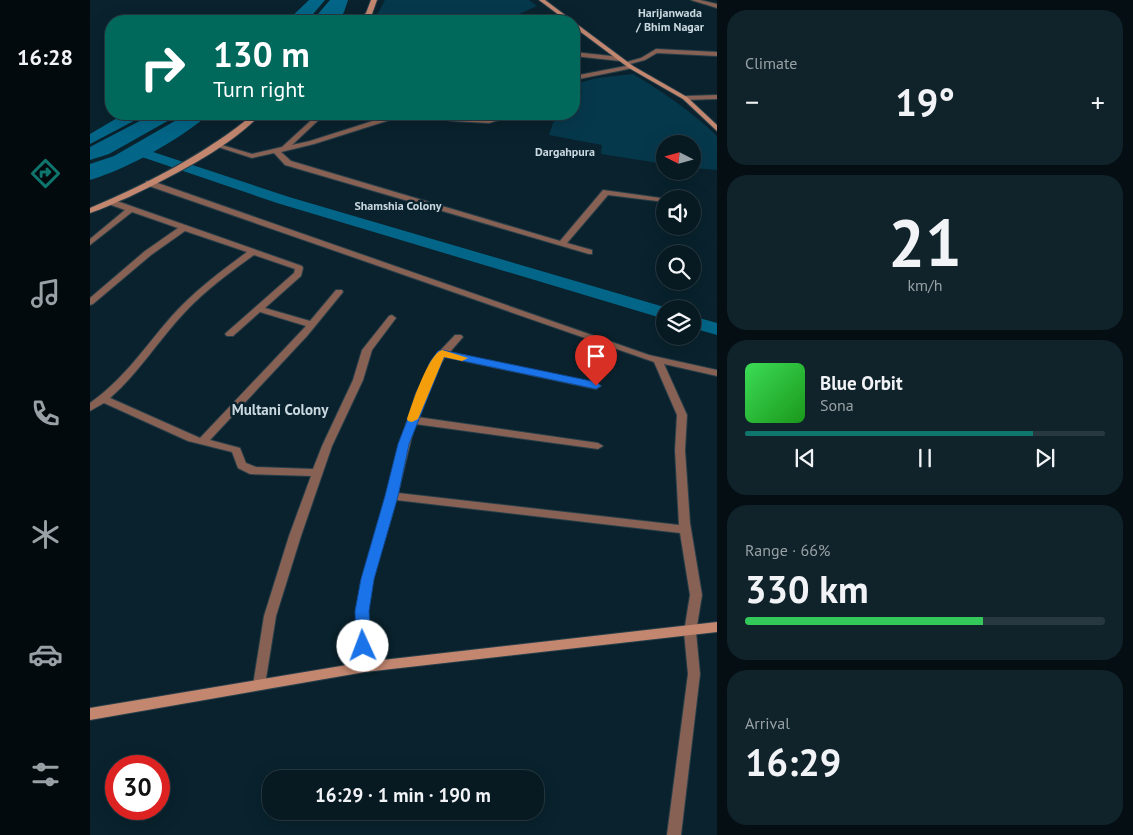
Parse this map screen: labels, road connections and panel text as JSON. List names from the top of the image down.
{
  "districts": [
    "Harijanwada / Bhim Nagar",
    "Dargahpura",
    "Shamshia Colony",
    "Multani Colony"
  ],
  "north": "left",
  "page": {
    "tabs": "16:28",
    "tile": [
      "Climate",
      ["21", "km/h"],
      ["Range · 66%", "330 km"],
      ["Arrival", "16:29"]
    ],
    "turn": ["130 m", "Turn right"],
    "heat": ["−", "19°", "+"],
    "song": ["Blue Orbit", "Sona"],
    "limit": "30",
    "trip": "16:29 · 1 min · 190 m"
  }
}
